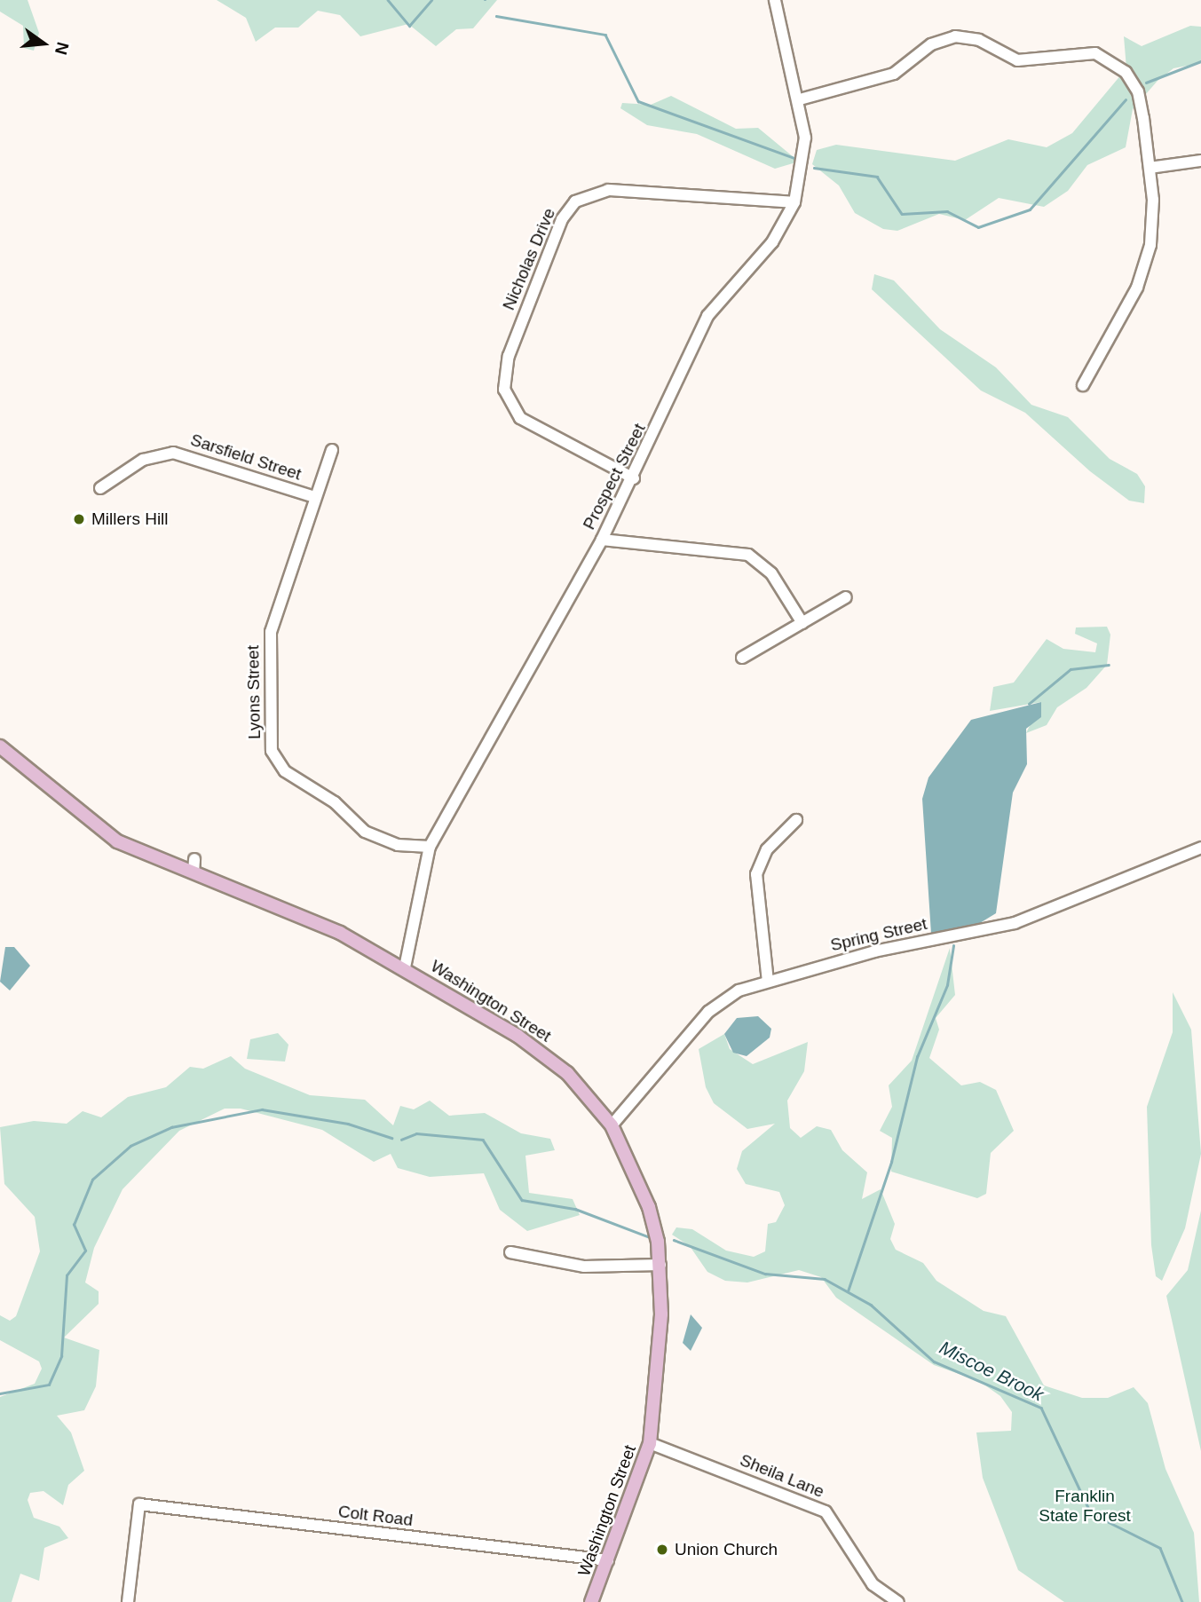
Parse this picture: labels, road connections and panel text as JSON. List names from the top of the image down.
{
  "streets": {
    "main road": ["Washington Street"],
    "street": [
      "Nicholas Drive",
      "Sarsfield Street",
      "Prospect Street",
      "Lyons Street",
      "Spring Street",
      "Sheila Lane",
      "Colt Road"
    ]
  },
  "crossings": [
    ["Nicholas Drive", "Prospect Street"],
    ["Sarsfield Street", "Lyons Street"],
    ["Prospect Street", "Lyons Street"],
    ["Prospect Street", "Washington Street"],
    ["Spring Street", "Washington Street"],
    ["Washington Street", "Sheila Lane"],
    ["Washington Street", "Colt Road"]
  ],
  "water": ["Miscoe Brook"],
  "parks": ["Franklin State Forest"],
  "places": ["Millers Hill", "Union Church"],
  "north": "right"
}
